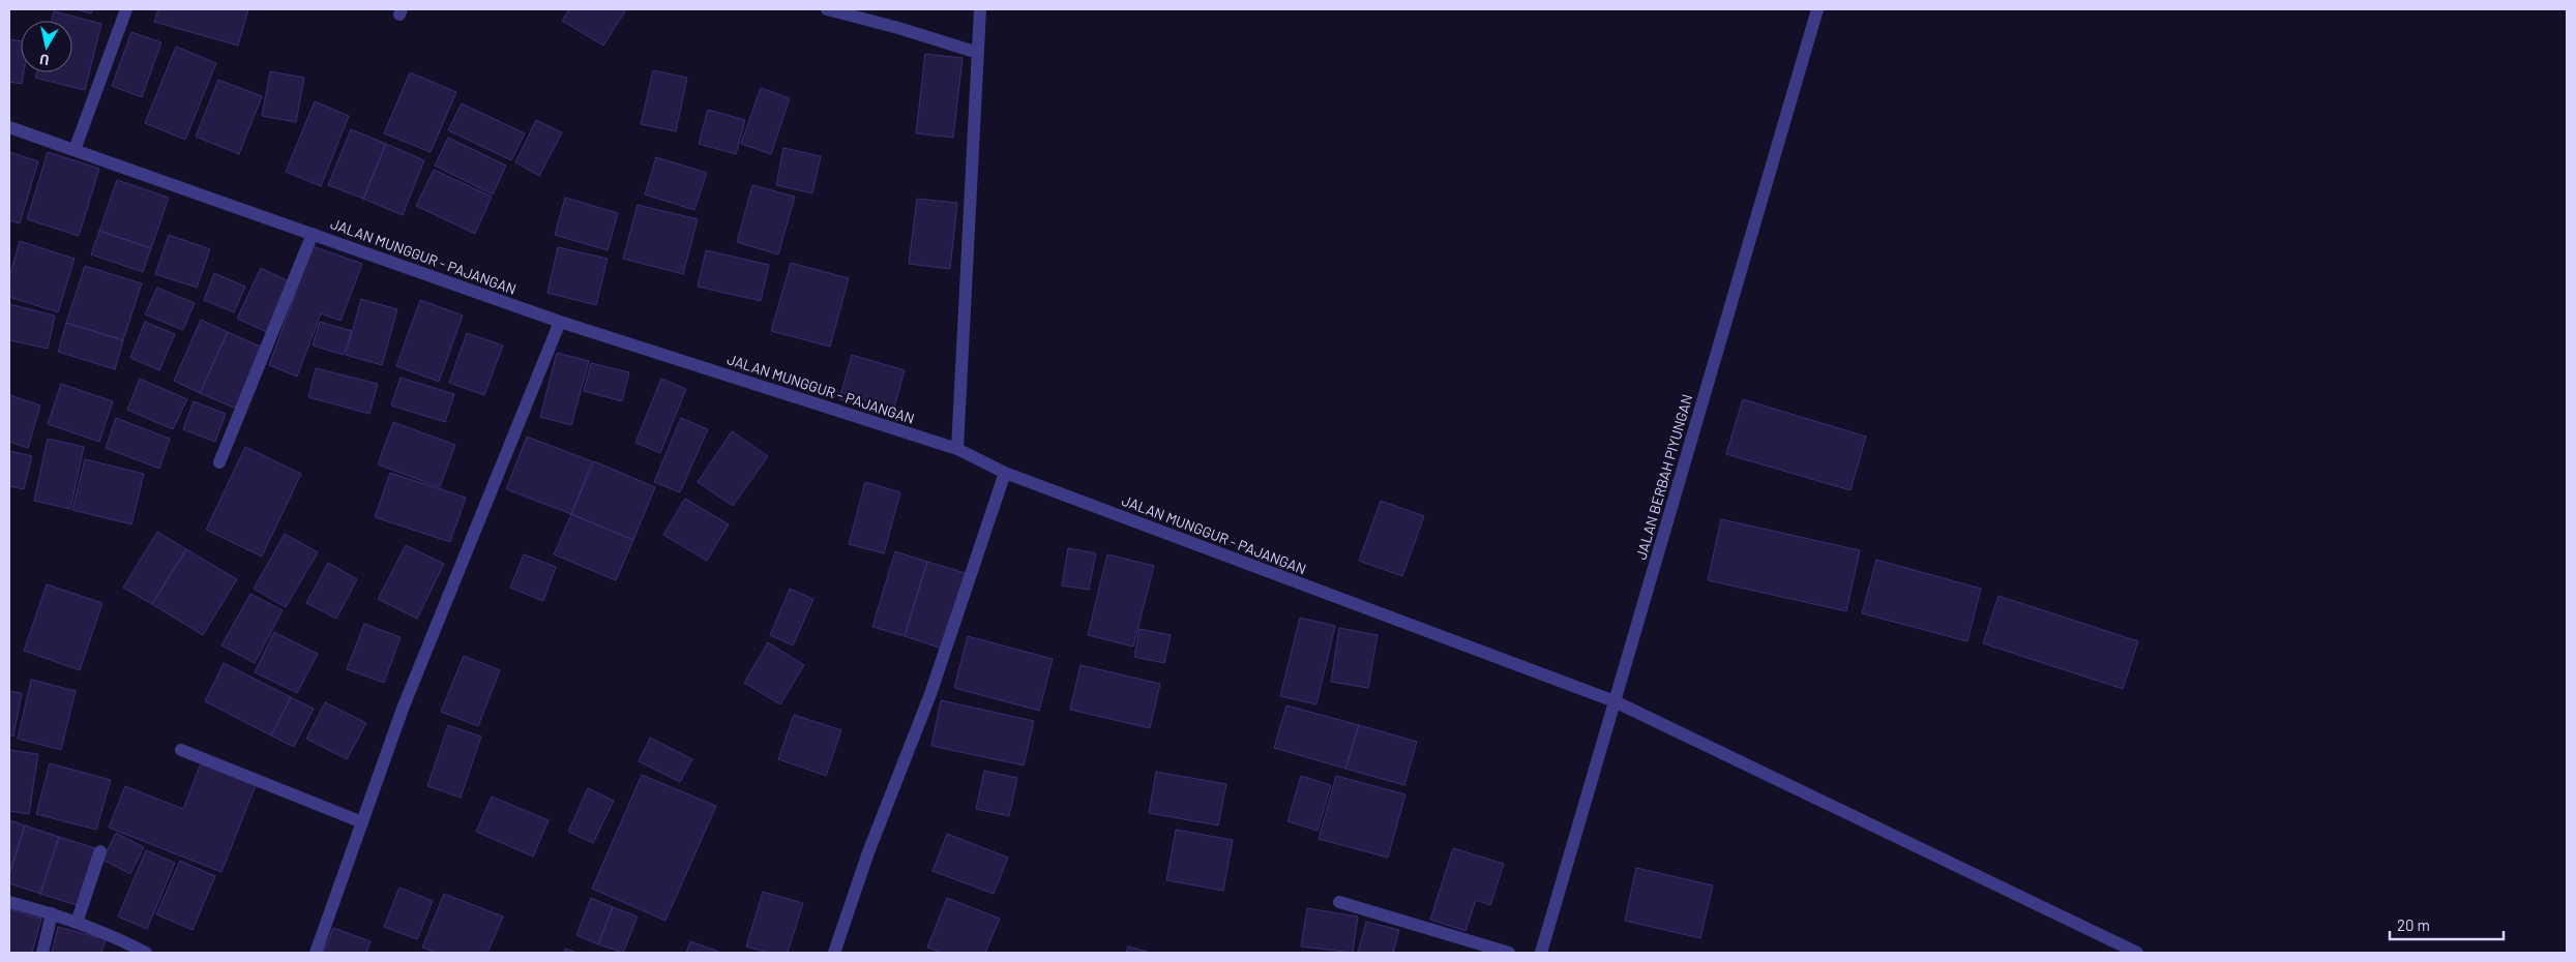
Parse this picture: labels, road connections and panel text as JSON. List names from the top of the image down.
{
  "streets": {
    "street": ["JALAN MUNGGUR - PAJANGAN", "JALAN BERBAH PIYUNGAN"]
  },
  "crossings": [
    ["JALAN MUNGGUR - PAJANGAN", "JALAN BERBAH PIYUNGAN"]
  ],
  "scale_bar": "20 m",
  "north": "bottom"
}
